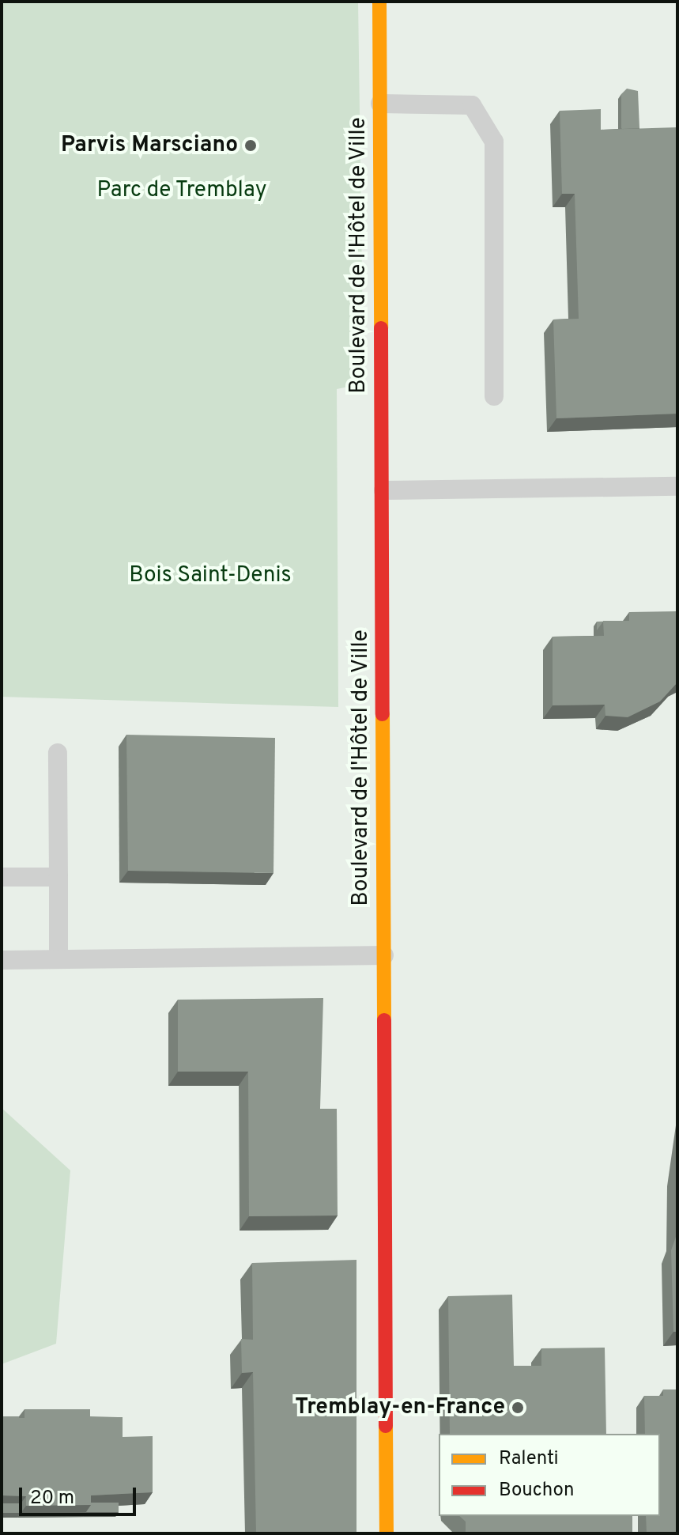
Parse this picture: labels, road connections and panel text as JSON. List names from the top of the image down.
{
  "streets": {
    "street": ["Boulevard de l'Hôtel de Ville"]
  },
  "parks": ["Parc de Tremblay", "Bois Saint-Denis"],
  "places": ["Parvis Marsciano", "Tremblay-en-France"],
  "legend": ["Ralenti", "Bouchon"],
  "scale_bar": "20 m"
}
